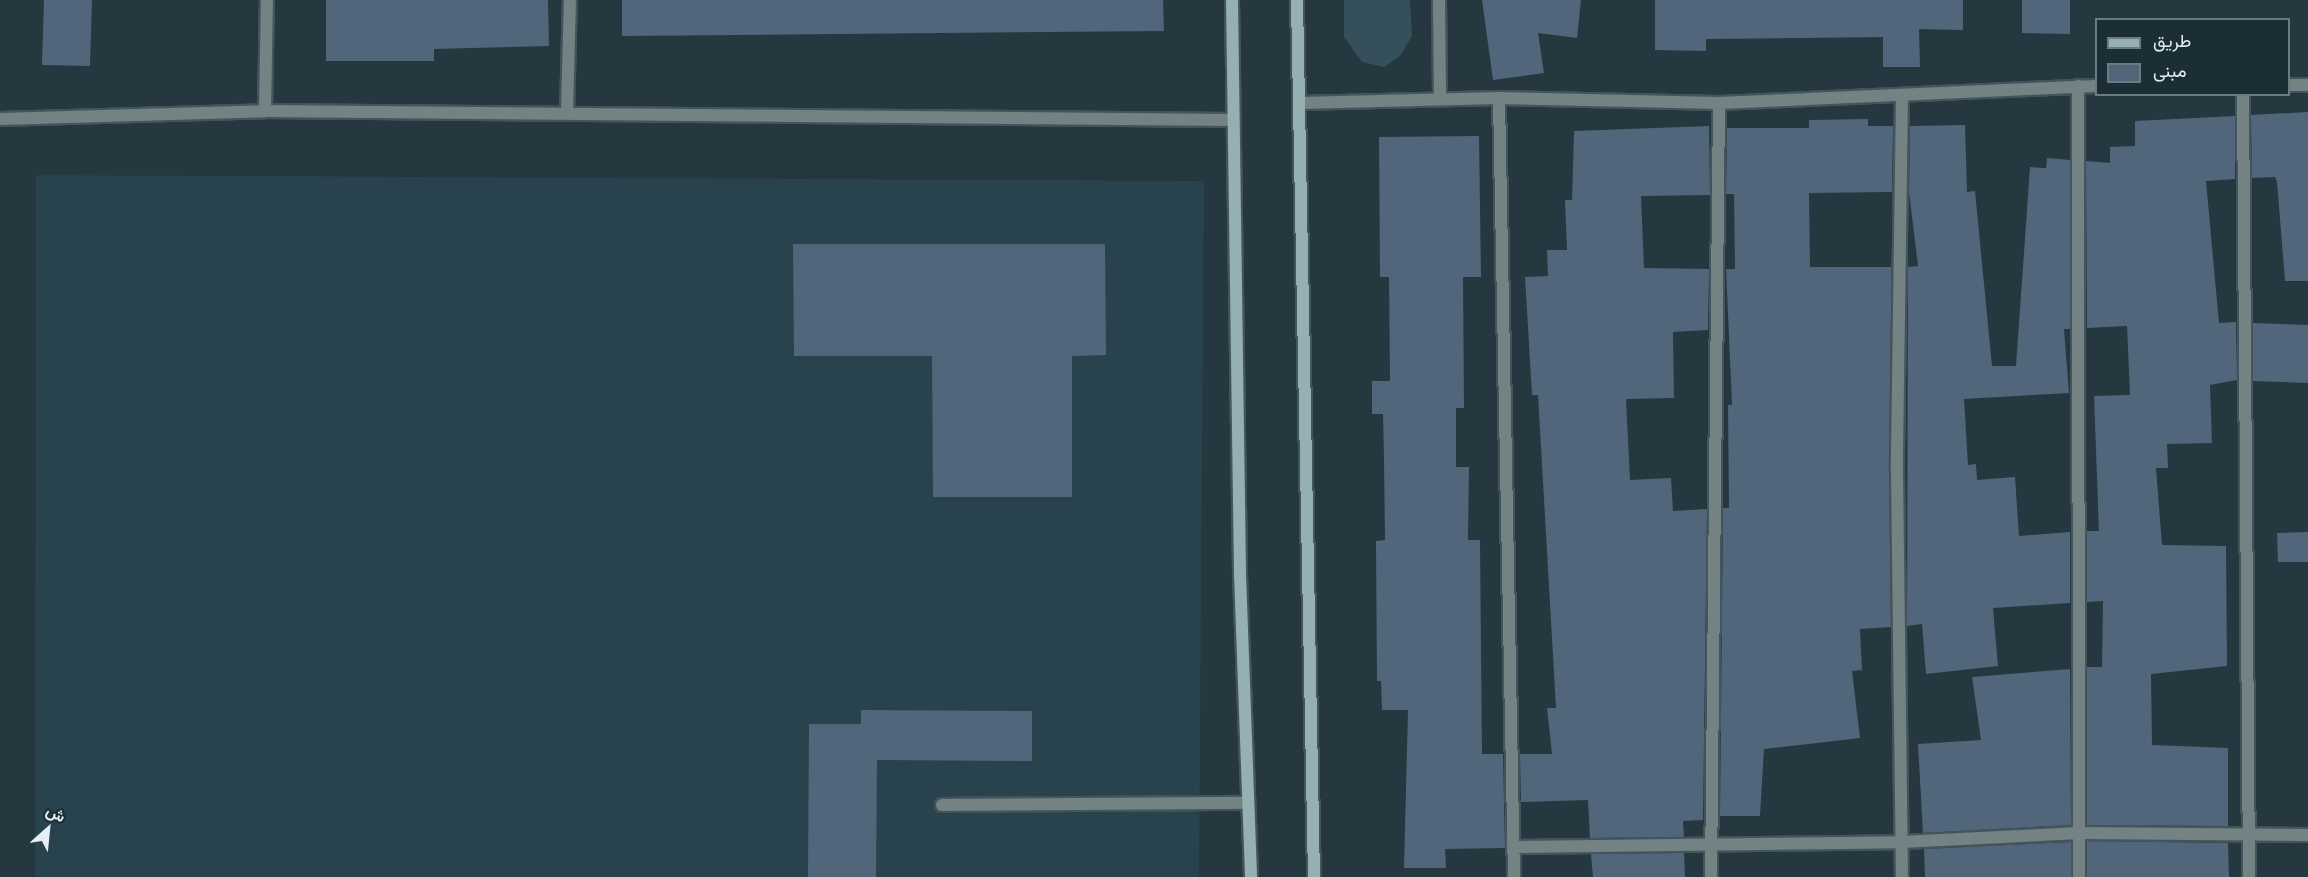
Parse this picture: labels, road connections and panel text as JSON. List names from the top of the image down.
{
  "legend": ["طريق", "مبنى"],
  "north": "top right"
}
